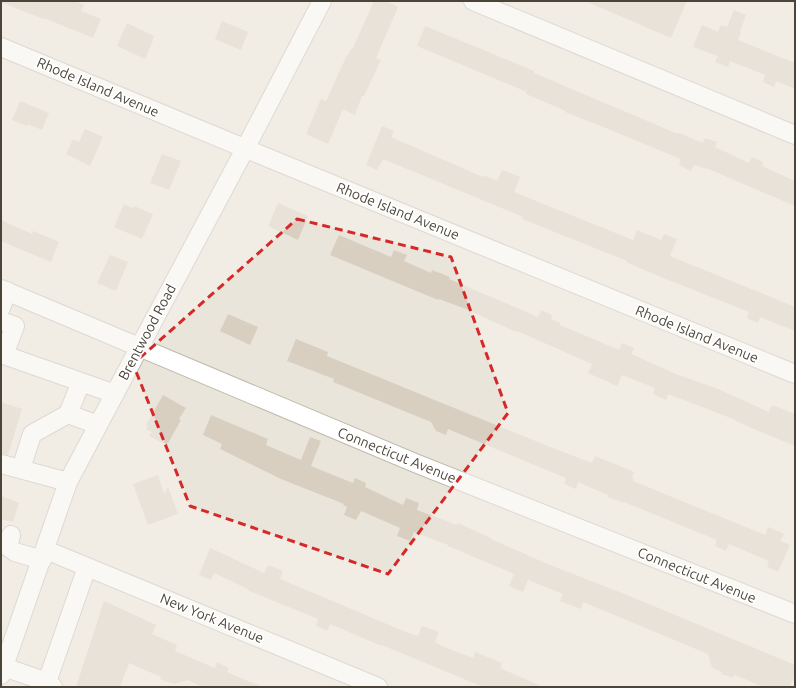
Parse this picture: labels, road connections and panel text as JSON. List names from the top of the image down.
{
  "streets": {
    "street": [
      "Rhode Island Avenue",
      "Brentwood Road",
      "Connecticut Avenue",
      "New York Avenue"
    ]
  },
  "crossings": [
    ["Rhode Island Avenue", "Brentwood Road"],
    ["Brentwood Road", "Connecticut Avenue"],
    ["Brentwood Road", "New York Avenue"]
  ]
}
